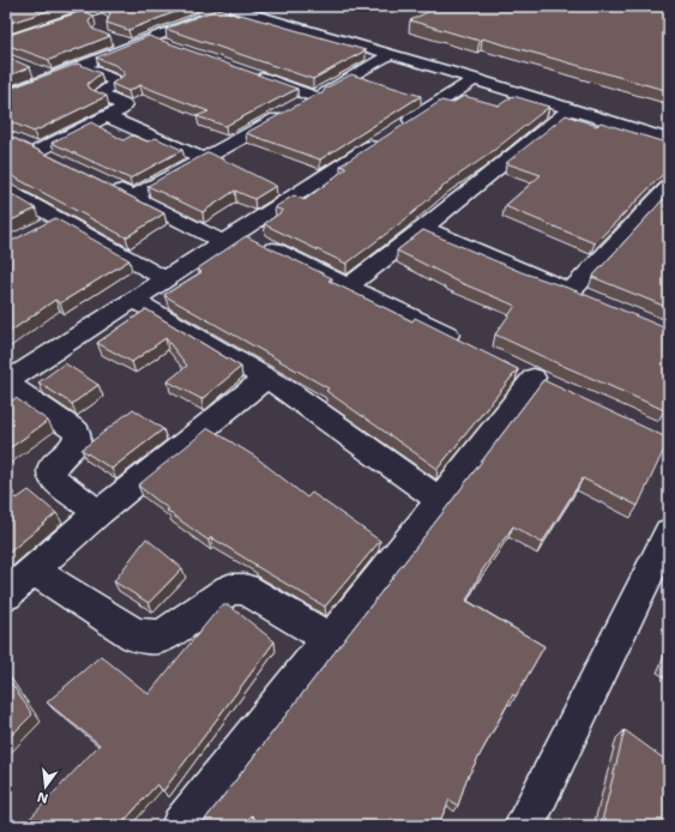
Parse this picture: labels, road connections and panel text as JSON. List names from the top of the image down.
{
  "north": "bottom"
}
